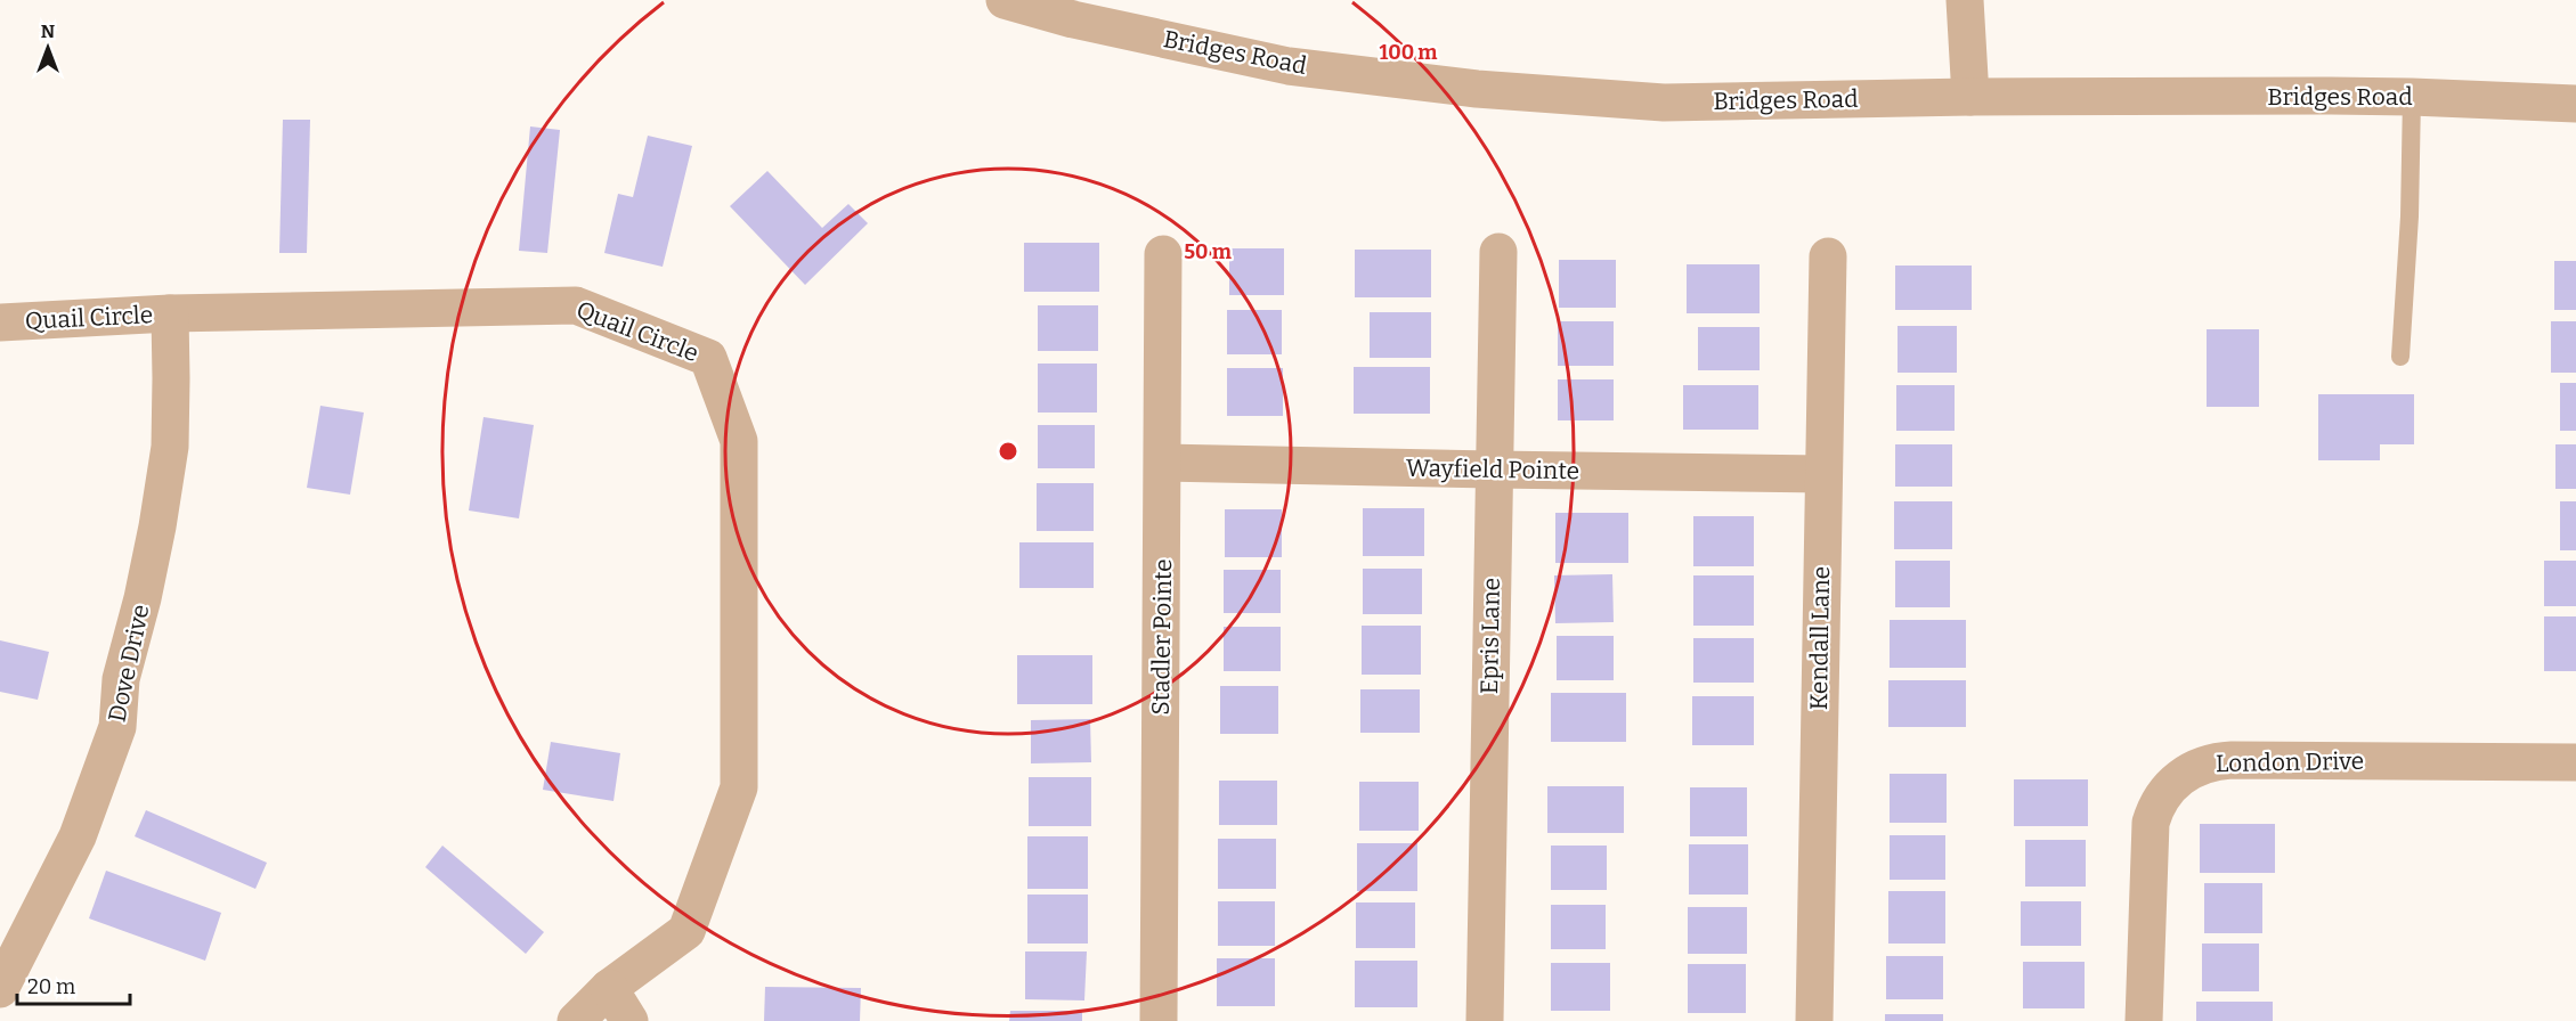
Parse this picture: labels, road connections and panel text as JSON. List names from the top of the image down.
{
  "streets": {
    "street": [
      "Bridges Road",
      "Quail Circle",
      "Wayfield Pointe",
      "Epris Lane",
      "Stadler Pointe",
      "Kendall Lane",
      "Dove Drive",
      "London Drive"
    ]
  },
  "crossings": [
    ["Quail Circle", "Dove Drive"],
    ["Wayfield Pointe", "Epris Lane"],
    ["Wayfield Pointe", "Stadler Pointe"],
    ["Wayfield Pointe", "Kendall Lane"]
  ],
  "scale_bar": "20 m",
  "north": "top",
  "rings": ["100 m", "50 m"]
}
